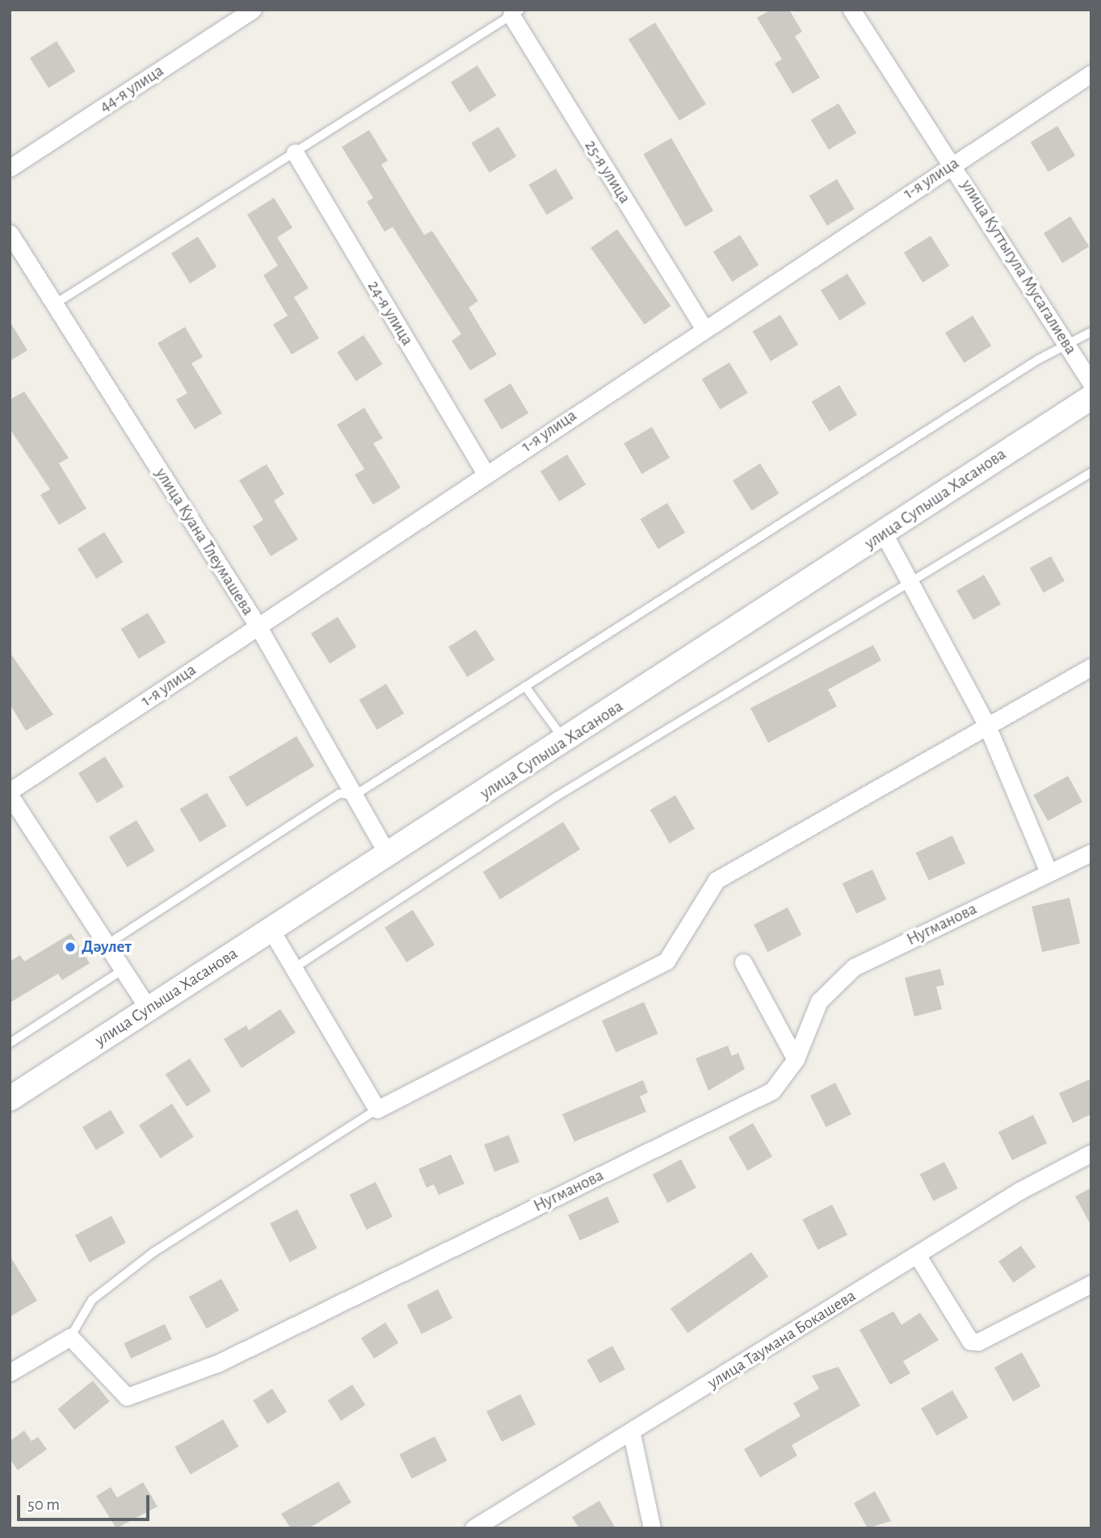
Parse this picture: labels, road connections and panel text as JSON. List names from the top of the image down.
{
  "streets": {
    "street": [
      "44-я улица",
      "25-я улица",
      "1-я улица",
      "улица Куттыгула Мусагалиева",
      "24-я улица",
      "улица Супыша Хасанова",
      "улица Куана Тлеумашева",
      "Нугманова",
      "улица Таумана Бокашева"
    ]
  },
  "crossings": [
    ["25-я улица", "1-я улица"],
    ["1-я улица", "улица Куттыгула Мусагалиева"],
    ["1-я улица", "24-я улица"],
    ["1-я улица", "улица Куана Тлеумашева"],
    ["улица Супыша Хасанова", "улица Куана Тлеумашева"]
  ],
  "places": ["Дәулет"],
  "scale_bar": "50 m"
}
